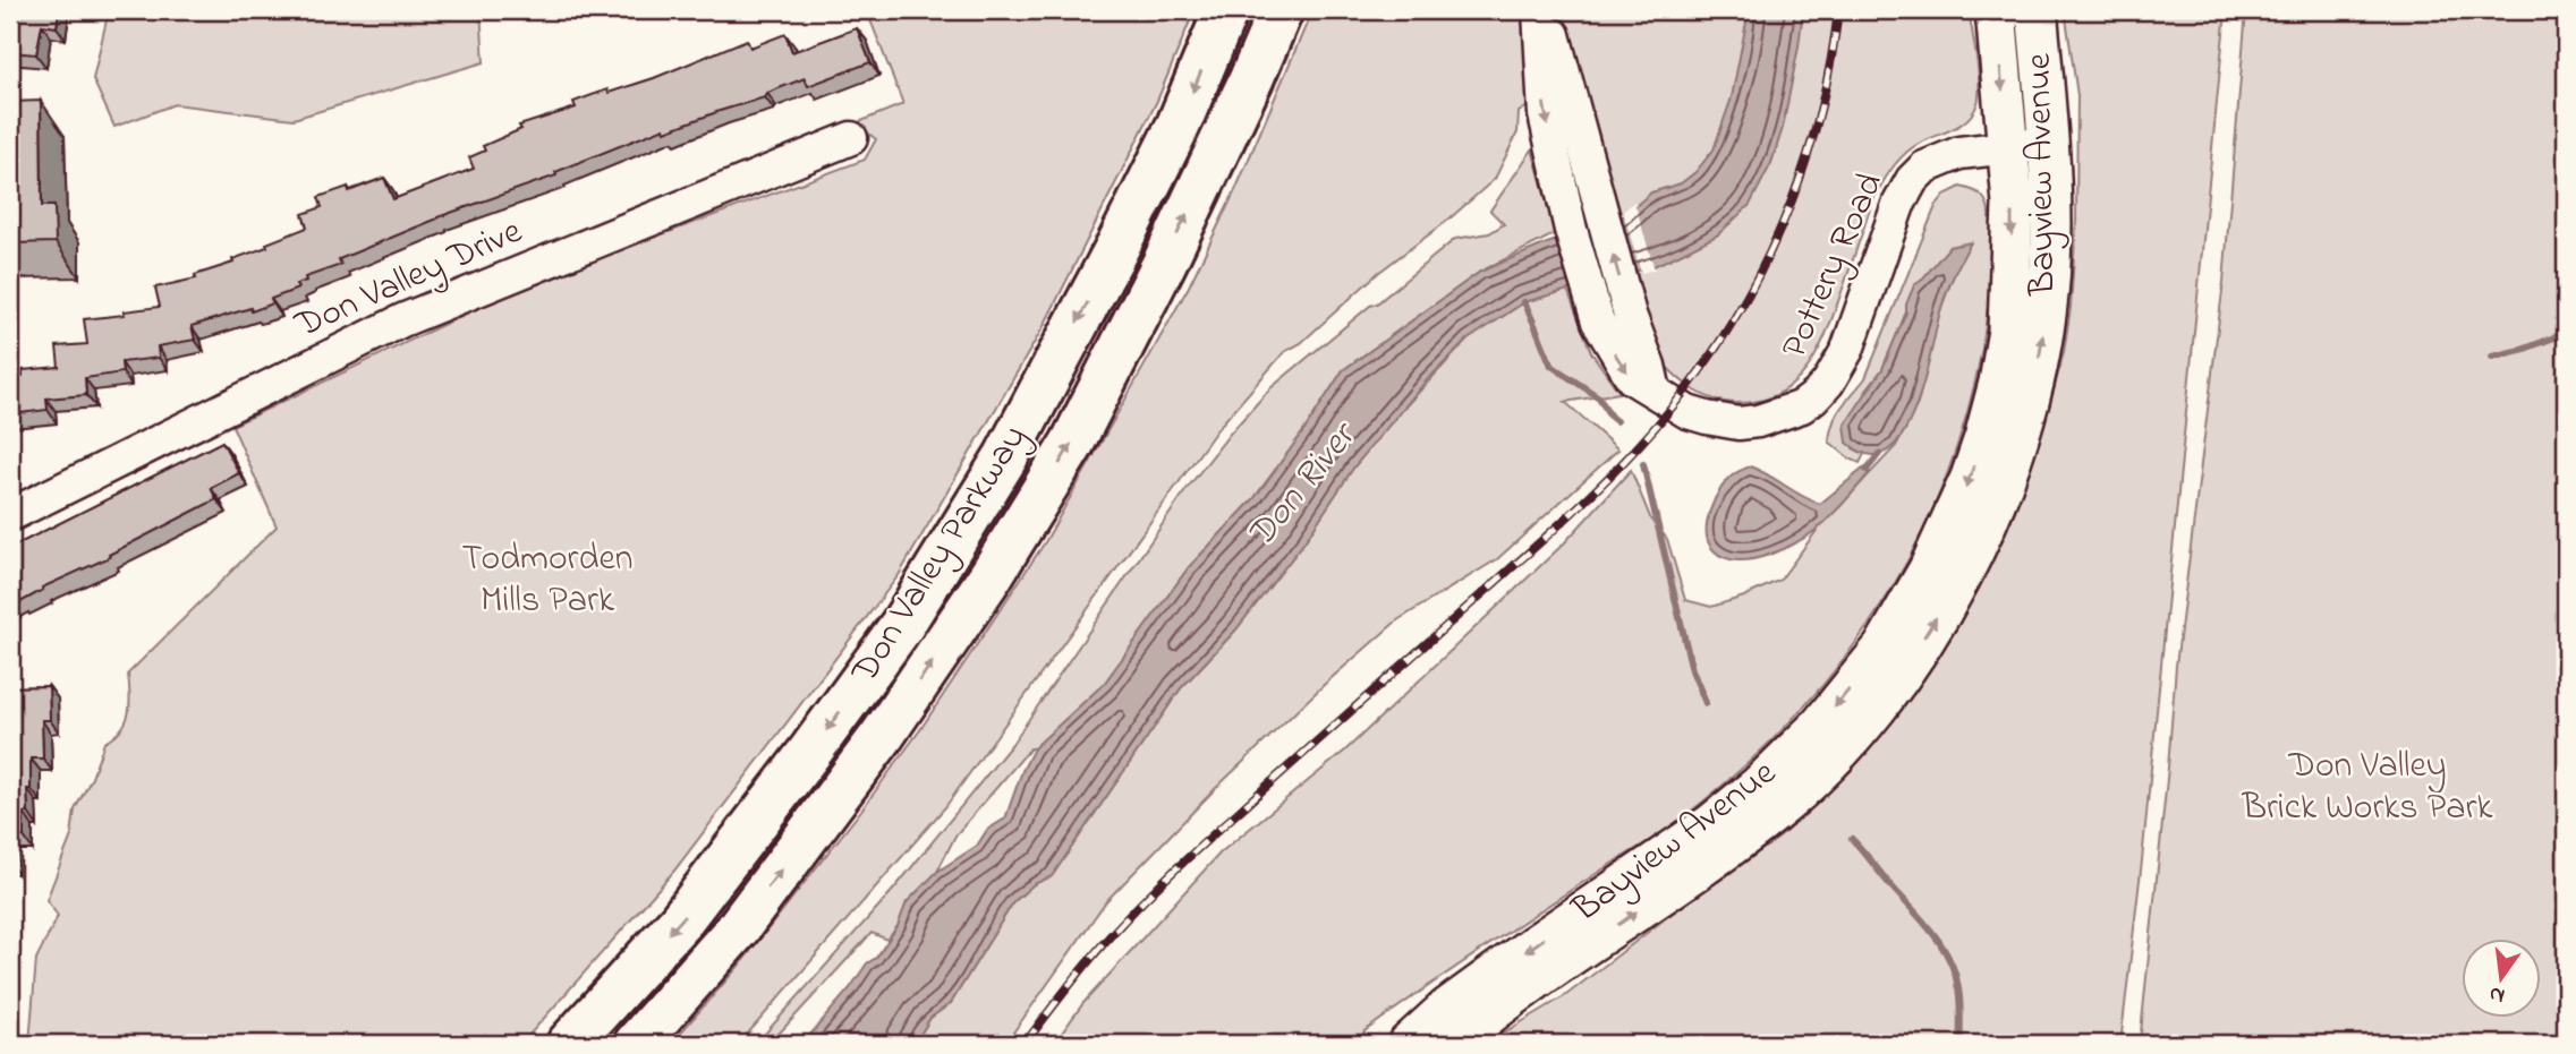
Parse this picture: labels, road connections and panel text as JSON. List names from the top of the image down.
{
  "streets": {
    "highway": ["Don Valley Parkway"],
    "main road": ["Bayview Avenue"],
    "street": ["Pottery Road", "Don Valley Drive"]
  },
  "crossings": [
    ["Bayview Avenue", "Pottery Road"]
  ],
  "water": ["Don River"],
  "parks": ["Todmorden Mills Park", "Don Valley Brick Works Park"],
  "north": "bottom"
}
